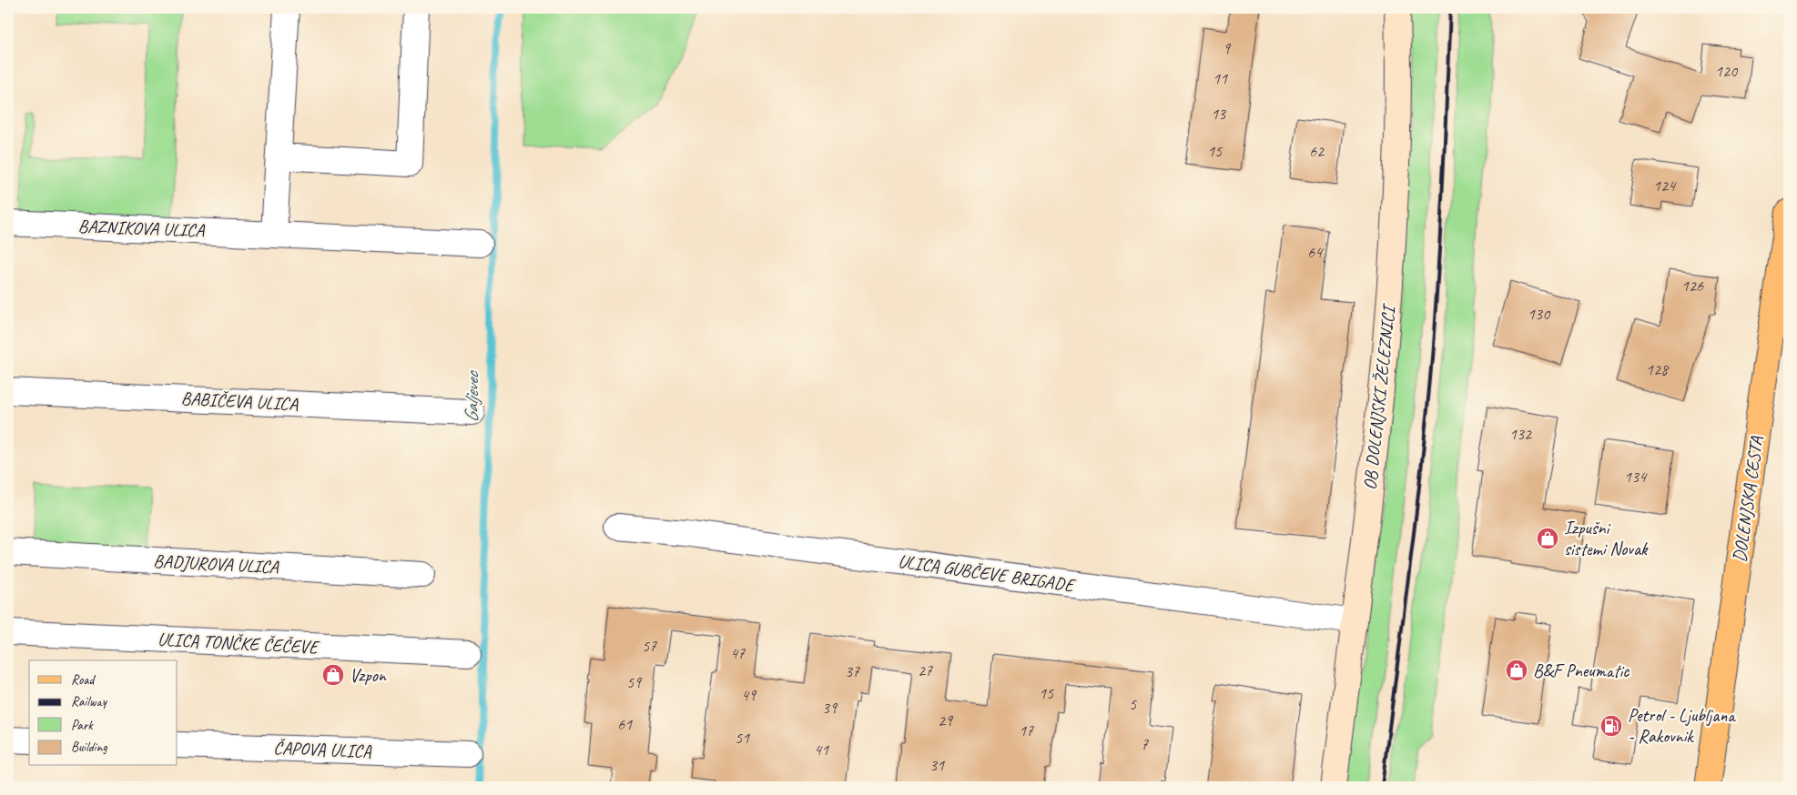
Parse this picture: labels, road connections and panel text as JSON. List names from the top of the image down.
{
  "streets": {
    "main road": ["DOLENJSKA CESTA"],
    "street": [
      "BAZNIKOVA ULICA",
      "OB DOLENJSKI ŽELEZNICI",
      "BABIČEVA ULICA",
      "BADJUROVA ULICA",
      "ULICA GUBČEVE BRIGADE",
      "ULICA TONČKE ČEČEVE",
      "ČAPOVA ULICA"
    ]
  },
  "crossings": [
    ["OB DOLENJSKI ŽELEZNICI", "ULICA GUBČEVE BRIGADE"]
  ],
  "water": ["Galjevec"],
  "places": {
    "shop": ["Izpušni sistemi Novak", "B&F Pneumatic", "Vzpon"],
    "fuel station": ["Petrol - Ljubljana - Rakovnik"]
  },
  "house_numbers": [
    "9",
    "120",
    "11",
    "13",
    "15",
    "62",
    "124",
    "64",
    "126",
    "130",
    "128",
    "132",
    "134",
    "57",
    "47",
    "27",
    "37",
    "59",
    "15",
    "49",
    "5",
    "39",
    "29",
    "61",
    "17",
    "51",
    "7",
    "41",
    "31"
  ],
  "legend": [
    "Road",
    "Railway",
    "Park",
    "Building"
  ]
}
